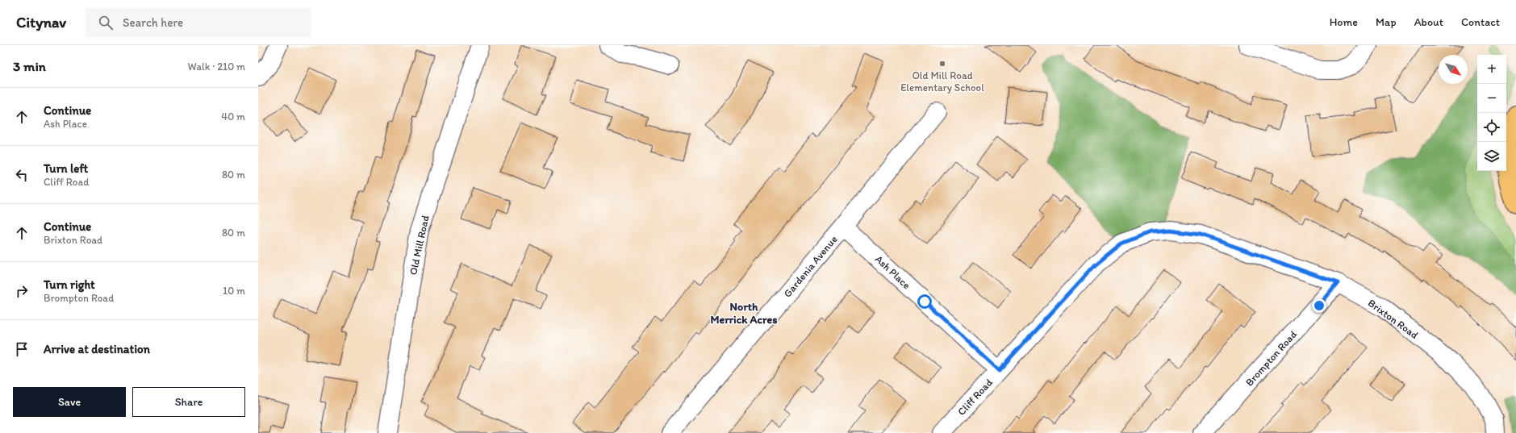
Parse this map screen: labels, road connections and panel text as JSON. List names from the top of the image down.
{
  "streets": {
    "street": [
      "Old Mill Road",
      "Gardenia Avenue",
      "Ash Place",
      "Brixton Road",
      "Brompton Road",
      "Cliff Road"
    ]
  },
  "crossings": [
    ["Gardenia Avenue", "Ash Place"],
    ["Ash Place", "Cliff Road"],
    ["Brixton Road", "Brompton Road"],
    ["Brixton Road", "Cliff Road"]
  ],
  "districts": ["North Merrick Acres"],
  "places": ["Old Mill Road Elementary School"],
  "north": "bottom right",
  "page": {
    "header": "Citynav",
    "search": "Search here",
    "nav": [
      "Home",
      "Map",
      "About",
      "Contact"
    ],
    "heading": ["3 min", "Walk · 210 m"],
    "map_buttons": ["+", "−"],
    "list": [
      ["Continue", "Ash Place", "40 m"],
      ["Turn left", "Cliff Road", "80 m"],
      ["Continue", "Brixton Road", "80 m"],
      ["Turn right", "Brompton Road", "10 m"],
      "Arrive at destination"
    ],
    "buttons": ["Save", "Share"]
  }
}
